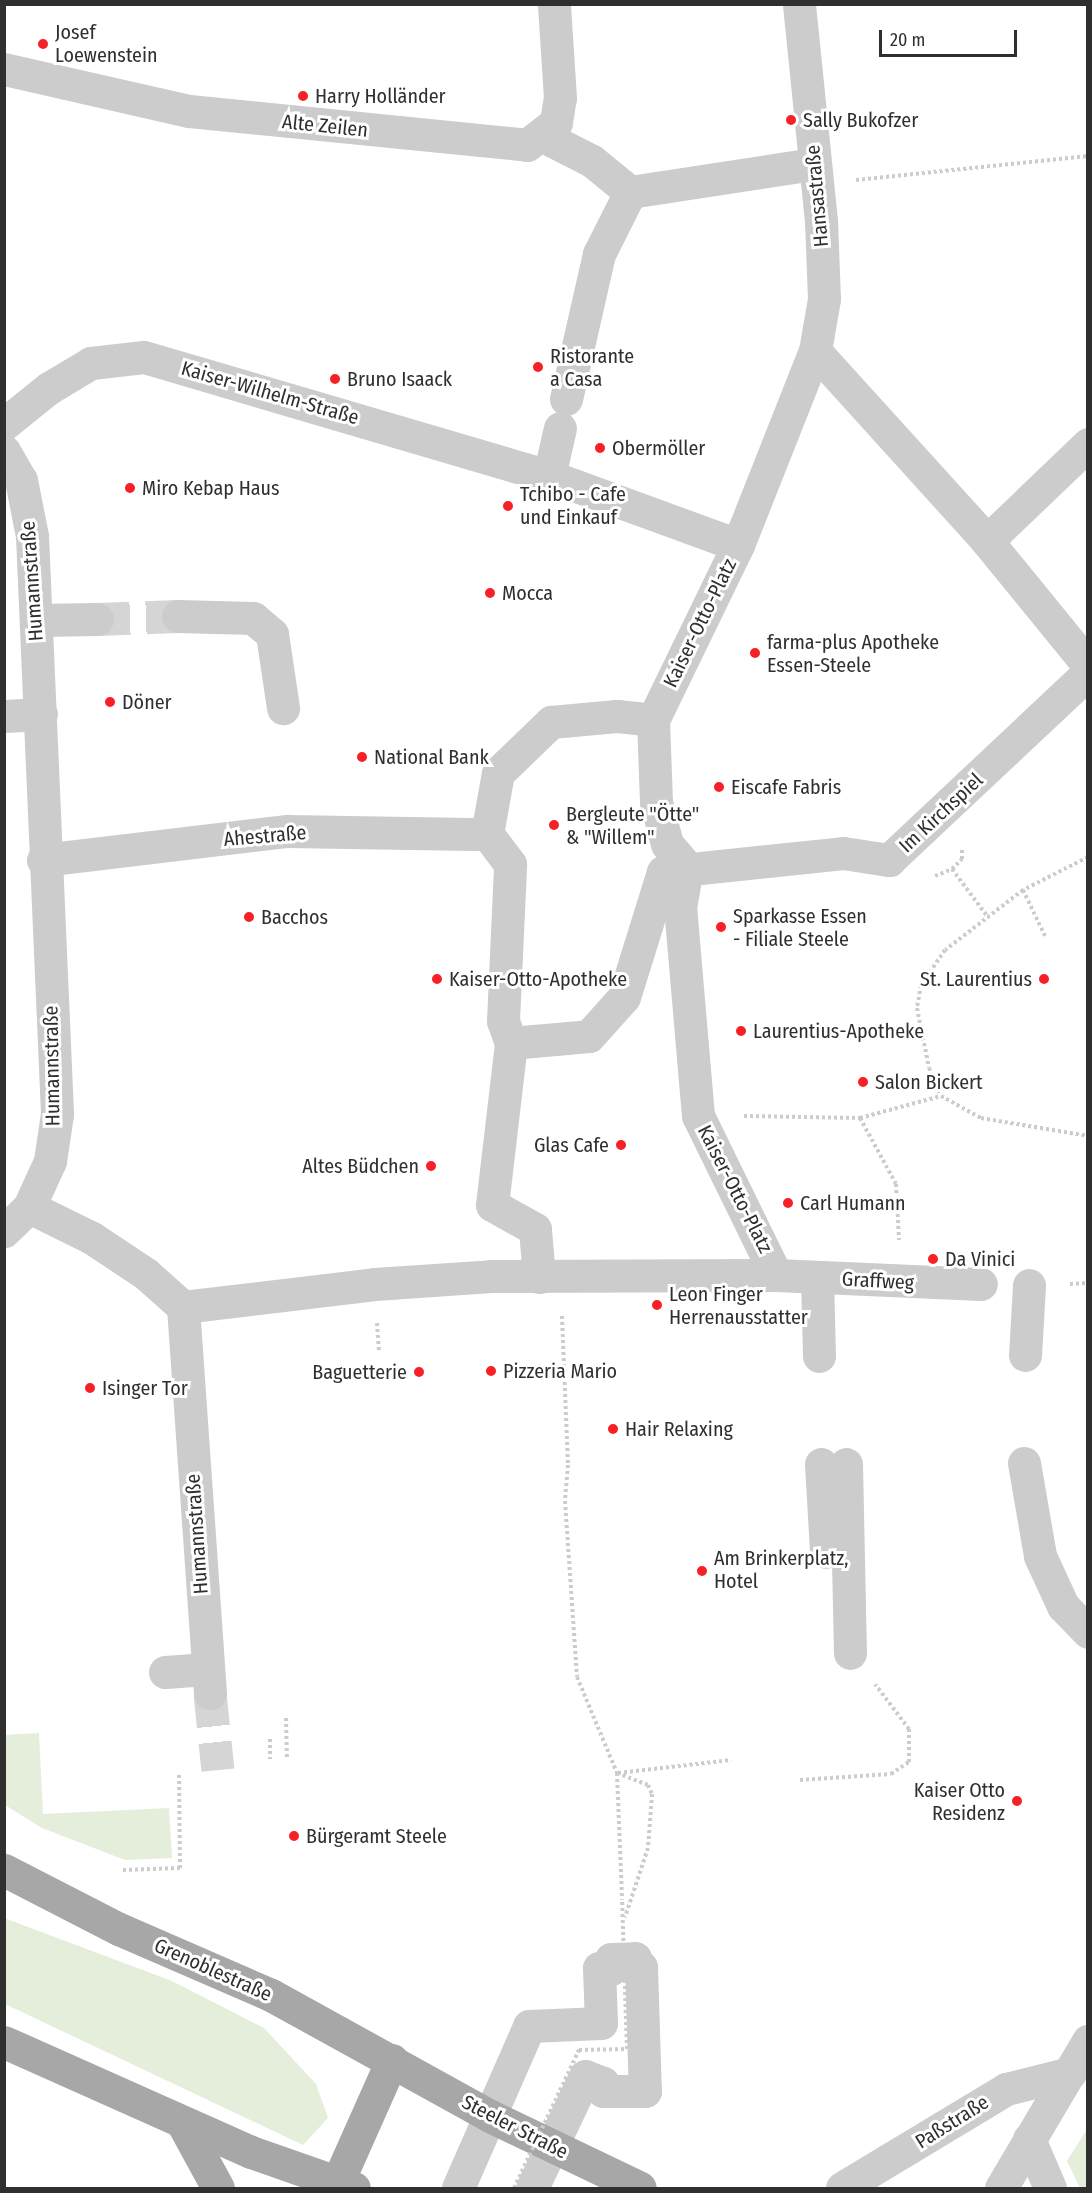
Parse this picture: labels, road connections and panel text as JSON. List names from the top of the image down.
{
  "streets": {
    "main road": ["Grenoblestraße", "Steeler Straße"],
    "street": [
      "Alte Zeilen",
      "Hansastraße",
      "Kaiser-Wilhelm-Straße",
      "Humannstraße",
      "Kaiser-Otto-Platz",
      "Im Kirchspiel",
      "Ahestraße",
      "Graffweg",
      "Paßstraße"
    ]
  },
  "crossings": [
    ["Hansastraße", "Kaiser-Otto-Platz"],
    ["Kaiser-Wilhelm-Straße", "Kaiser-Otto-Platz"],
    ["Humannstraße", "Kaiser-Otto-Platz"],
    ["Humannstraße", "Ahestraße"],
    ["Kaiser-Otto-Platz", "Im Kirchspiel"],
    ["Kaiser-Otto-Platz", "Graffweg"],
    ["Grenoblestraße", "Steeler Straße"]
  ],
  "places": [
    "Josef Loewenstein",
    "Harry Holländer",
    "Sally Bukofzer",
    "Ristorante a Casa",
    "Bruno Isaack",
    "Obermöller",
    "Miro Kebap Haus",
    "Tchibo - Cafe und Einkauf",
    "Mocca",
    "farma-plus Apotheke Essen-Steele",
    "Döner",
    "National Bank",
    "Eiscafe Fabris",
    "Bergleute \"Ötte\" & \"Willem\"",
    "Bacchos",
    "Sparkasse Essen - Filiale Steele",
    "Kaiser-Otto-Apotheke",
    "St. Laurentius",
    "Laurentius-Apotheke",
    "Salon Bickert",
    "Glas Cafe",
    "Altes Büdchen",
    "Carl Humann",
    "Da Vinici",
    "Leon Finger Herrenausstatter",
    "Pizzeria Mario",
    "Baguetterie",
    "Isinger Tor",
    "Hair Relaxing",
    "Am Brinkerplatz, Hotel",
    "Kaiser Otto Residenz",
    "Bürgeramt Steele"
  ],
  "scale_bar": "20 m"
}
